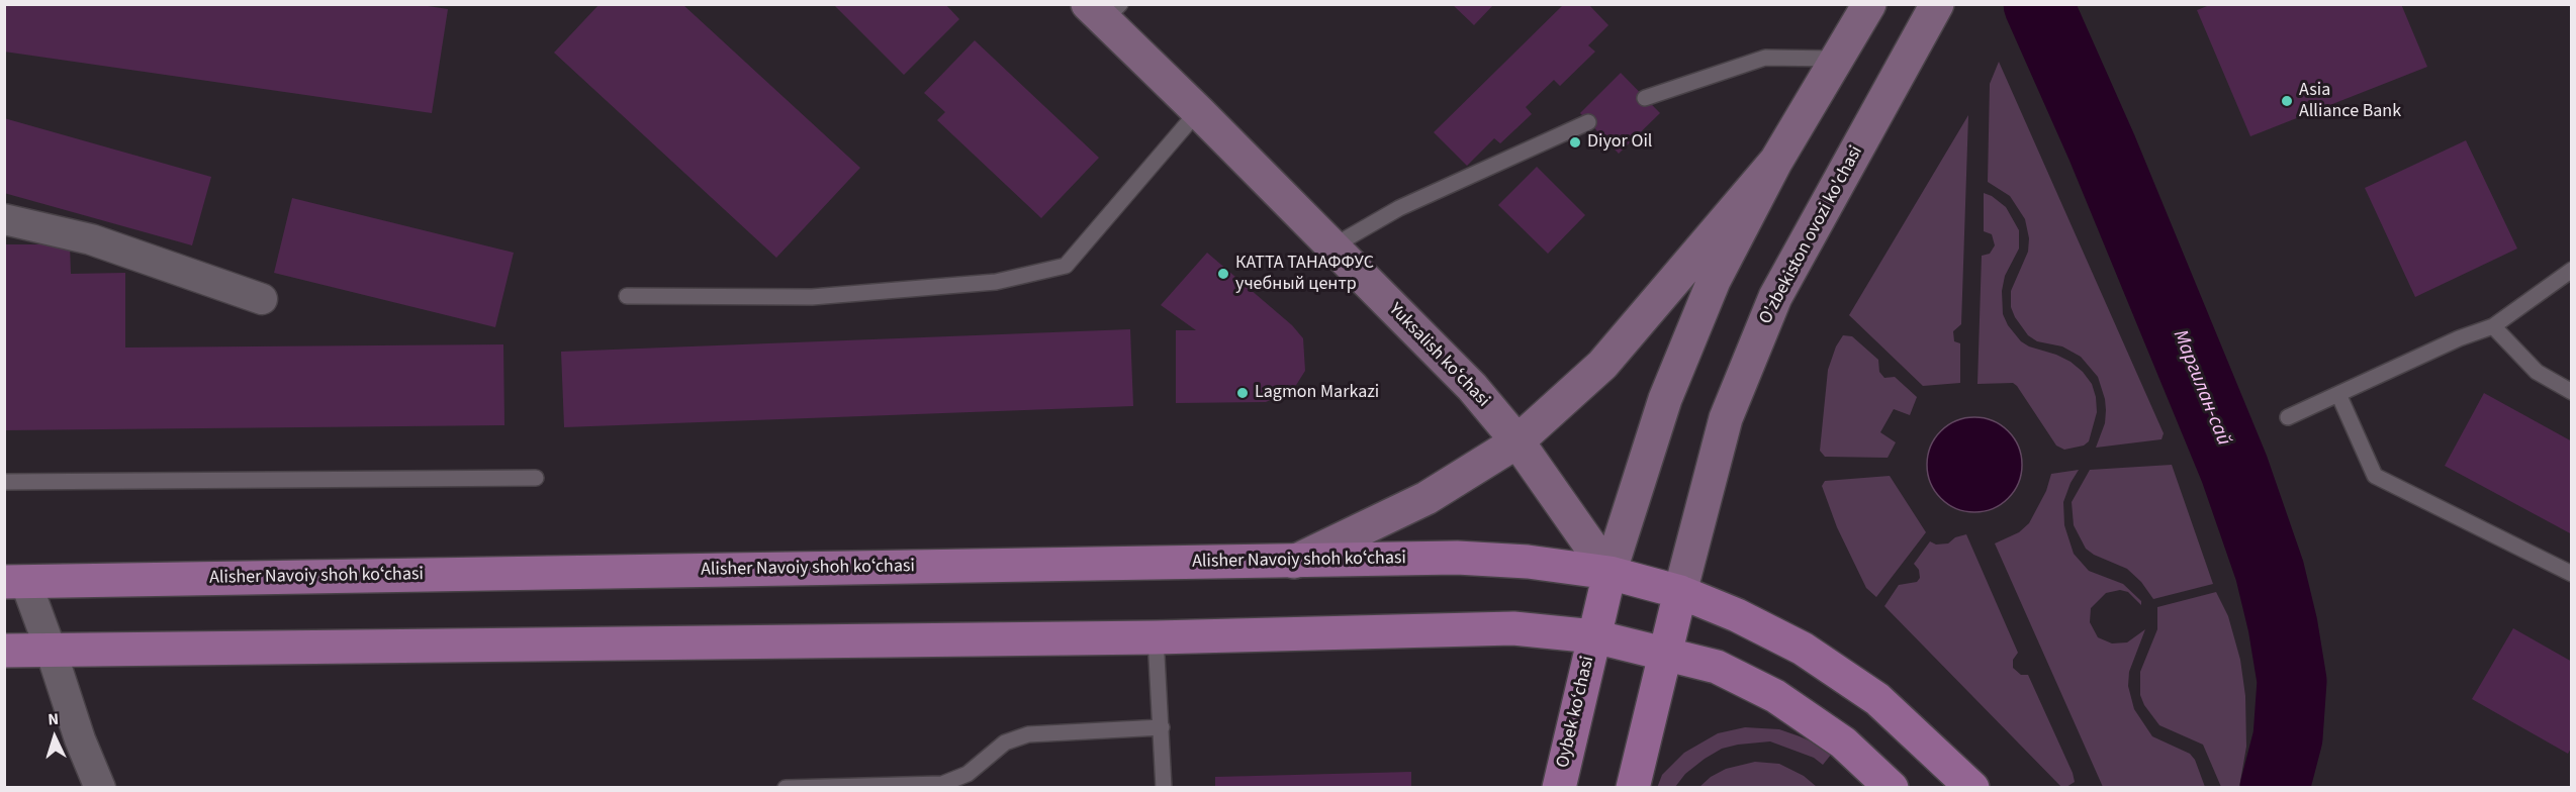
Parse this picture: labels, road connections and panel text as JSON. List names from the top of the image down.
{
  "streets": {
    "main road": [
      "O'zbekiston ovozi ko'chasi",
      "Yuksalish koʻchasi",
      "Alisher Navoiy shoh koʻchasi",
      "Oybek ko‘chasi"
    ]
  },
  "crossings": [
    ["O'zbekiston ovozi ko'chasi", "Alisher Navoiy shoh koʻchasi"],
    ["Yuksalish koʻchasi", "Alisher Navoiy shoh koʻchasi"]
  ],
  "water": ["Маргилан-сай"],
  "places": [
    "Asia Alliance Bank",
    "Diyor Oil",
    "КАТТА ТАНАФФУС учебный центр",
    "Lagmon Markazi"
  ],
  "north": "top"
}
